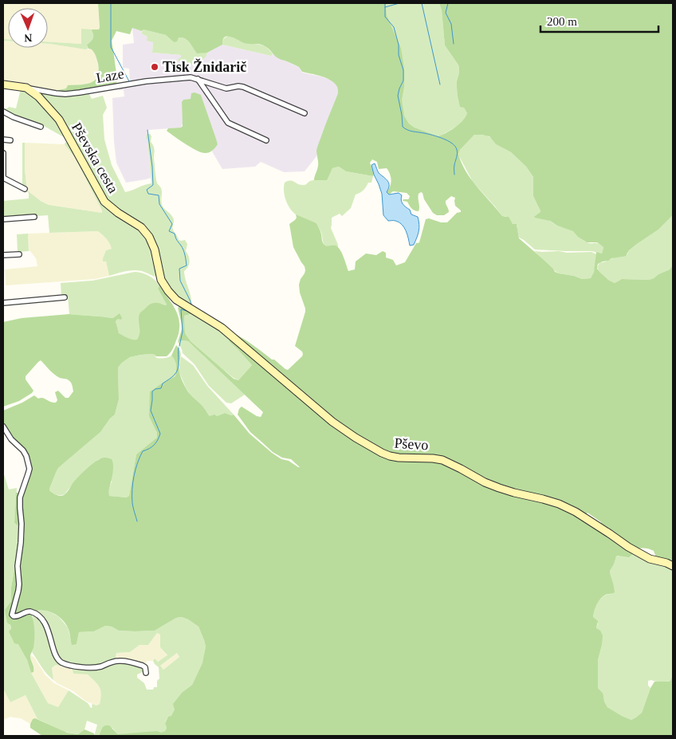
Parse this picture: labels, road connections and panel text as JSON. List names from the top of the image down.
{
  "streets": {
    "street": ["Laze", "Pševska cesta", "Pševo"]
  },
  "crossings": [
    ["Laze", "Pševska cesta"],
    ["Pševska cesta", "Pševo"]
  ],
  "places": ["Tisk Žnidarič"],
  "scale_bar": "200 m",
  "north": "bottom"
}
